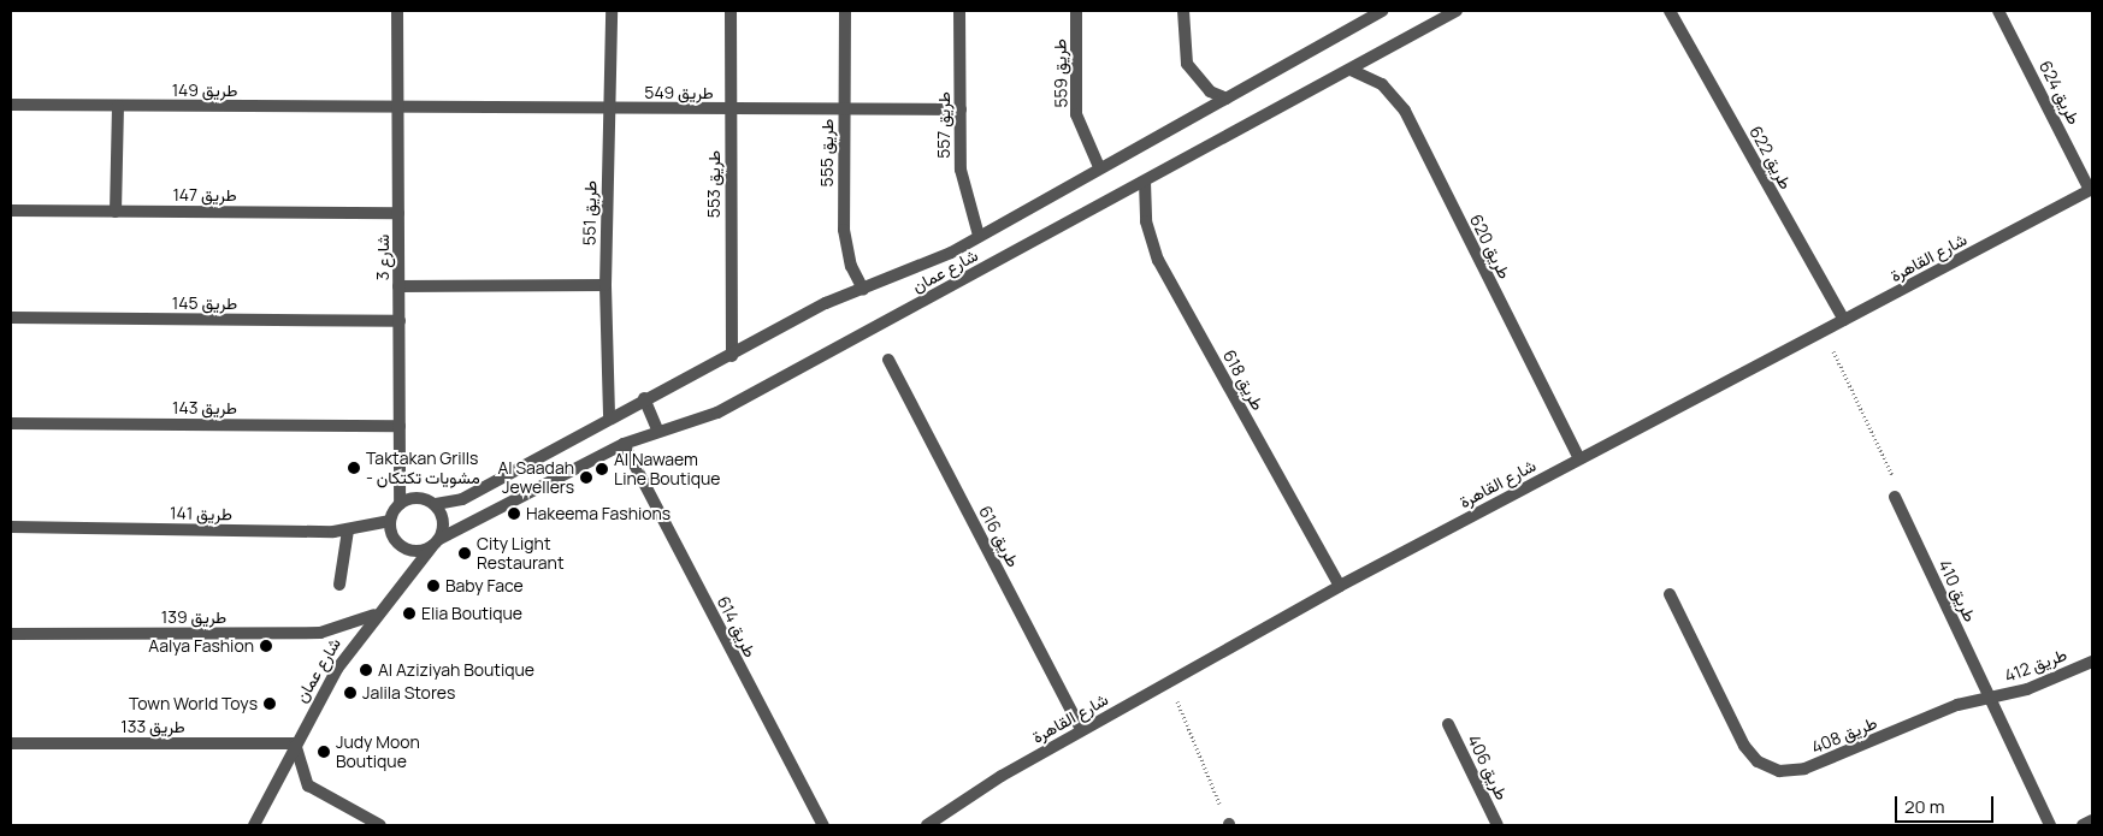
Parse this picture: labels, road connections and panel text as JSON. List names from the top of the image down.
{
  "streets": {
    "street": [
      "طريق 559",
      "طريق 149",
      "طريق 549",
      "طريق 624",
      "طريق 557",
      "طريق 555",
      "طريق 622",
      "طريق 553",
      "طريق 147",
      "طريق 551",
      "طريق 620",
      "شارع 3",
      "شارع القاهرة",
      "شارع عمان",
      "طريق 145",
      "طريق 618",
      "طريق 143",
      "طريق 141",
      "طريق 616",
      "طريق 410",
      "طريق 139",
      "طريق 614",
      "طريق 412",
      "طريق 133",
      "طريق 408",
      "طريق 406"
    ]
  },
  "crossings": [
    ["طريق 559", "شارع عمان"],
    ["طريق 149", "طريق 549"],
    ["طريق 149", "شارع 3"],
    ["طريق 549", "طريق 557"],
    ["طريق 549", "طريق 555"],
    ["طريق 549", "طريق 553"],
    ["طريق 549", "طريق 551"],
    ["طريق 549", "شارع 3"],
    ["طريق 624", "شارع القاهرة"],
    ["طريق 557", "شارع عمان"],
    ["طريق 555", "شارع عمان"],
    ["طريق 622", "شارع القاهرة"],
    ["طريق 553", "شارع عمان"],
    ["طريق 147", "شارع 3"],
    ["طريق 551", "شارع عمان"],
    ["طريق 620", "شارع القاهرة"],
    ["طريق 620", "شارع عمان"],
    ["شارع 3", "شارع عمان"],
    ["شارع 3", "طريق 145"],
    ["شارع 3", "طريق 143"],
    ["شارع 3", "طريق 141"],
    ["شارع القاهرة", "طريق 618"],
    ["شارع القاهرة", "طريق 616"],
    ["شارع عمان", "طريق 618"],
    ["شارع عمان", "طريق 141"],
    ["شارع عمان", "طريق 139"],
    ["شارع عمان", "طريق 614"],
    ["شارع عمان", "طريق 133"],
    ["طريق 410", "طريق 412"],
    ["طريق 410", "طريق 408"],
    ["طريق 412", "طريق 408"]
  ],
  "places": [
    "Taktakan Grills - مشويات تكتكان",
    "Al Nawaem Line Boutique",
    "Al Saadah Jewellers",
    "Hakeema Fashions",
    "City Light Restaurant",
    "Baby Face",
    "Elia Boutique",
    "Aalya Fashion",
    "Al Aziziyah Boutique",
    "Jalila Stores",
    "Town World Toys",
    "Judy Moon Boutique"
  ],
  "scale_bar": "20 m"
}
